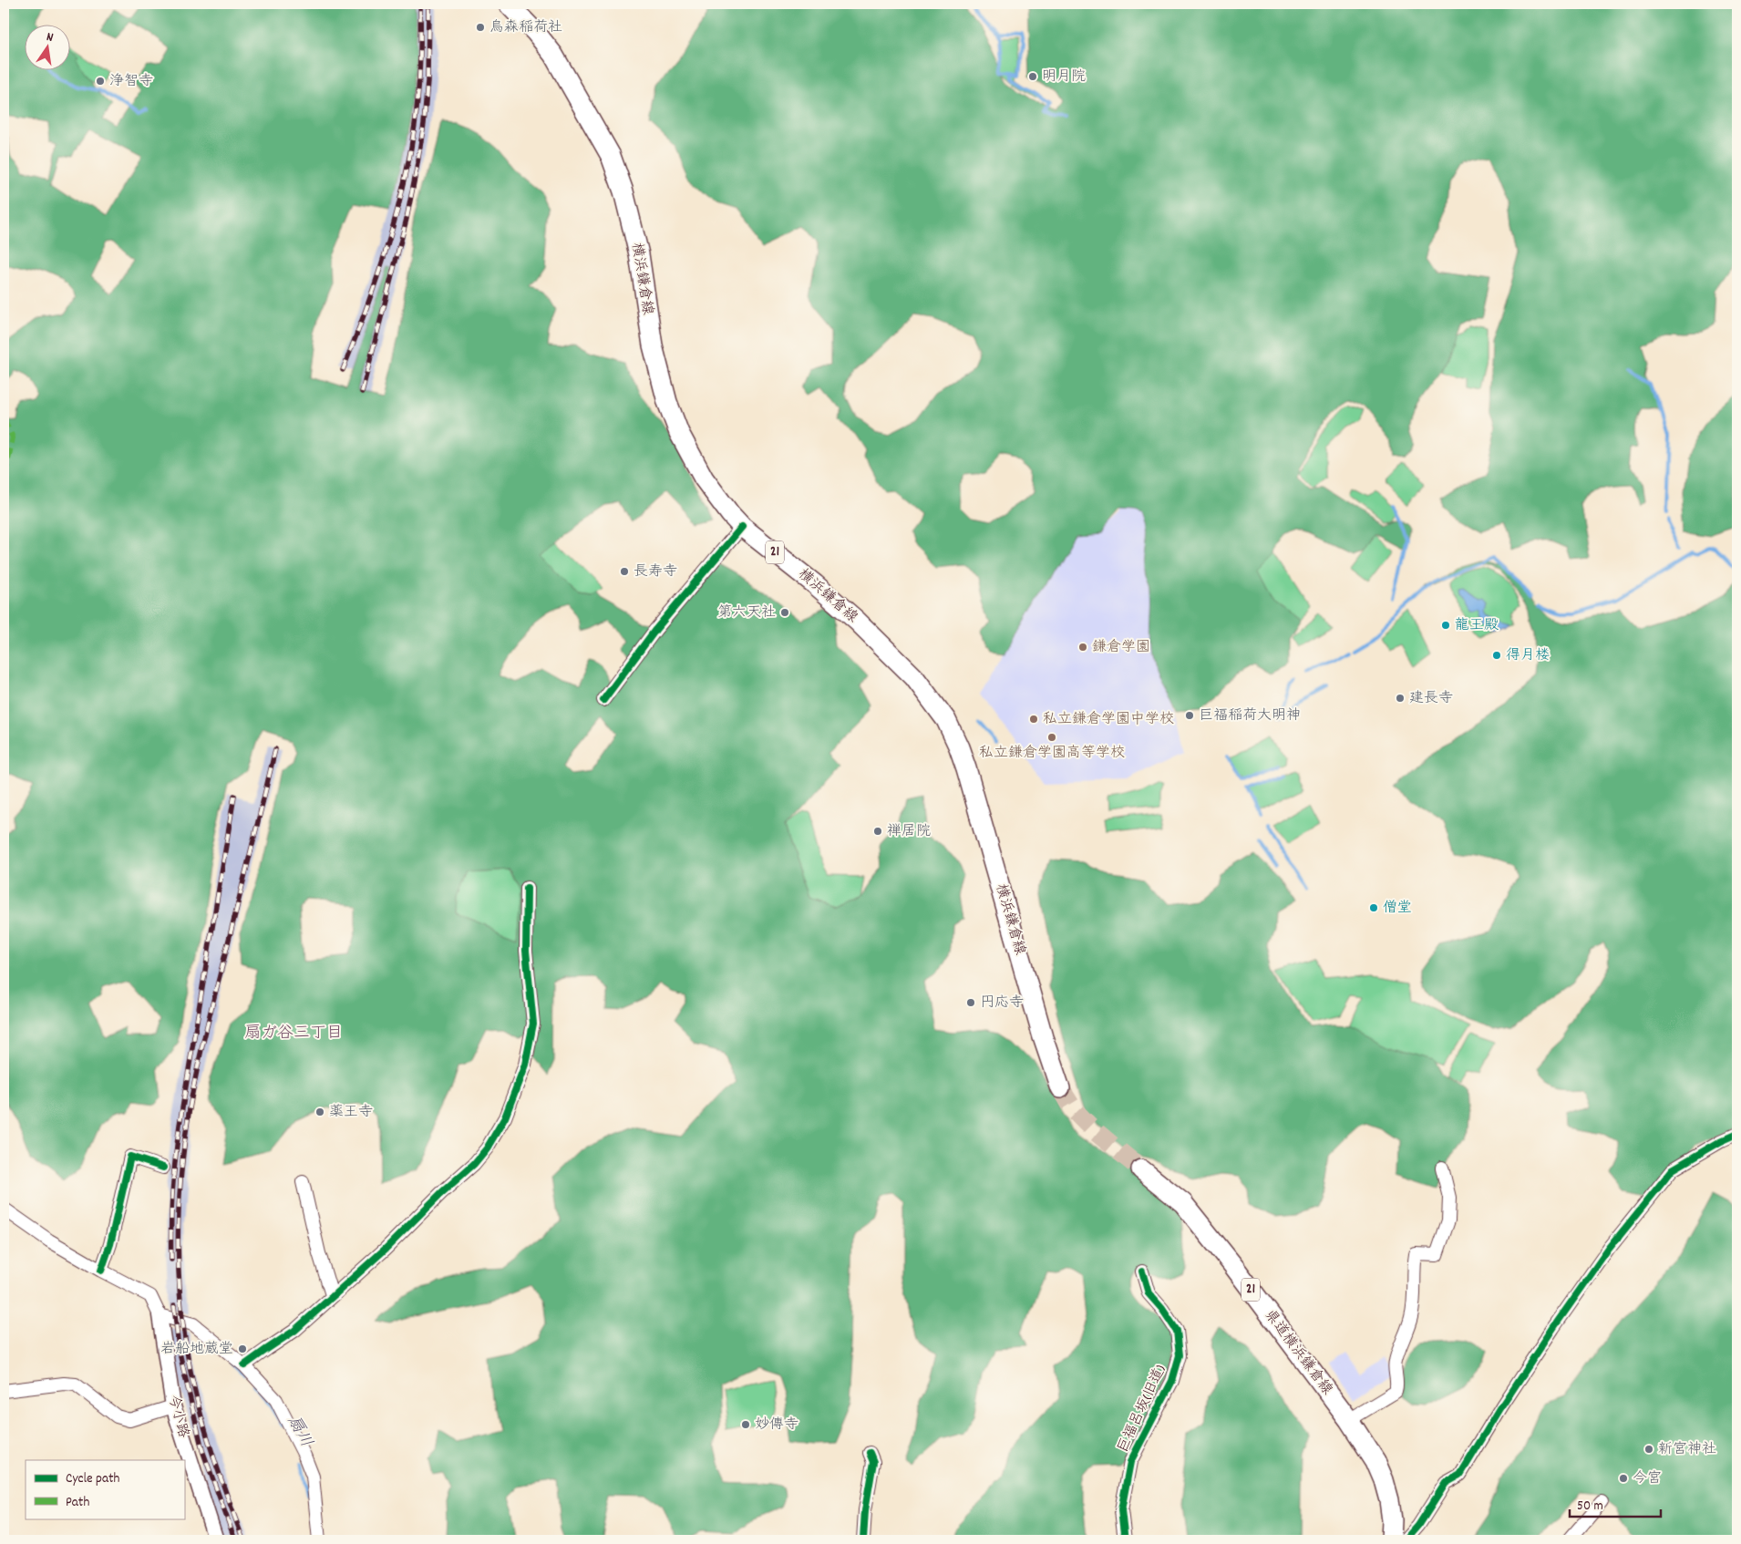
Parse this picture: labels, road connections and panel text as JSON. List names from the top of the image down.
{
  "streets": {
    "main road": ["横浜鎌倉線", "21", "県道横浜鎌倉線"],
    "street": ["巨福呂坂(旧道)", "今小路"]
  },
  "districts": ["扇ガ谷三丁目"],
  "water": ["扇川"],
  "places": [
    "烏森稲荷社",
    "明月院",
    "浄智寺",
    "長寿寺",
    "第六天社",
    "龍王殿",
    "鎌倉学園",
    "得月楼",
    "建長寺",
    "巨福稲荷大明神",
    "私立鎌倉学園中学校",
    "私立鎌倉学園高等学校",
    "禅居院",
    "僧堂",
    "円応寺",
    "薬王寺",
    "岩船地蔵堂",
    "妙傳寺",
    "新宮神社",
    "今宮"
  ],
  "legend": ["Cycle path", "Path"],
  "scale_bar": "50 m",
  "north": "top"
}
